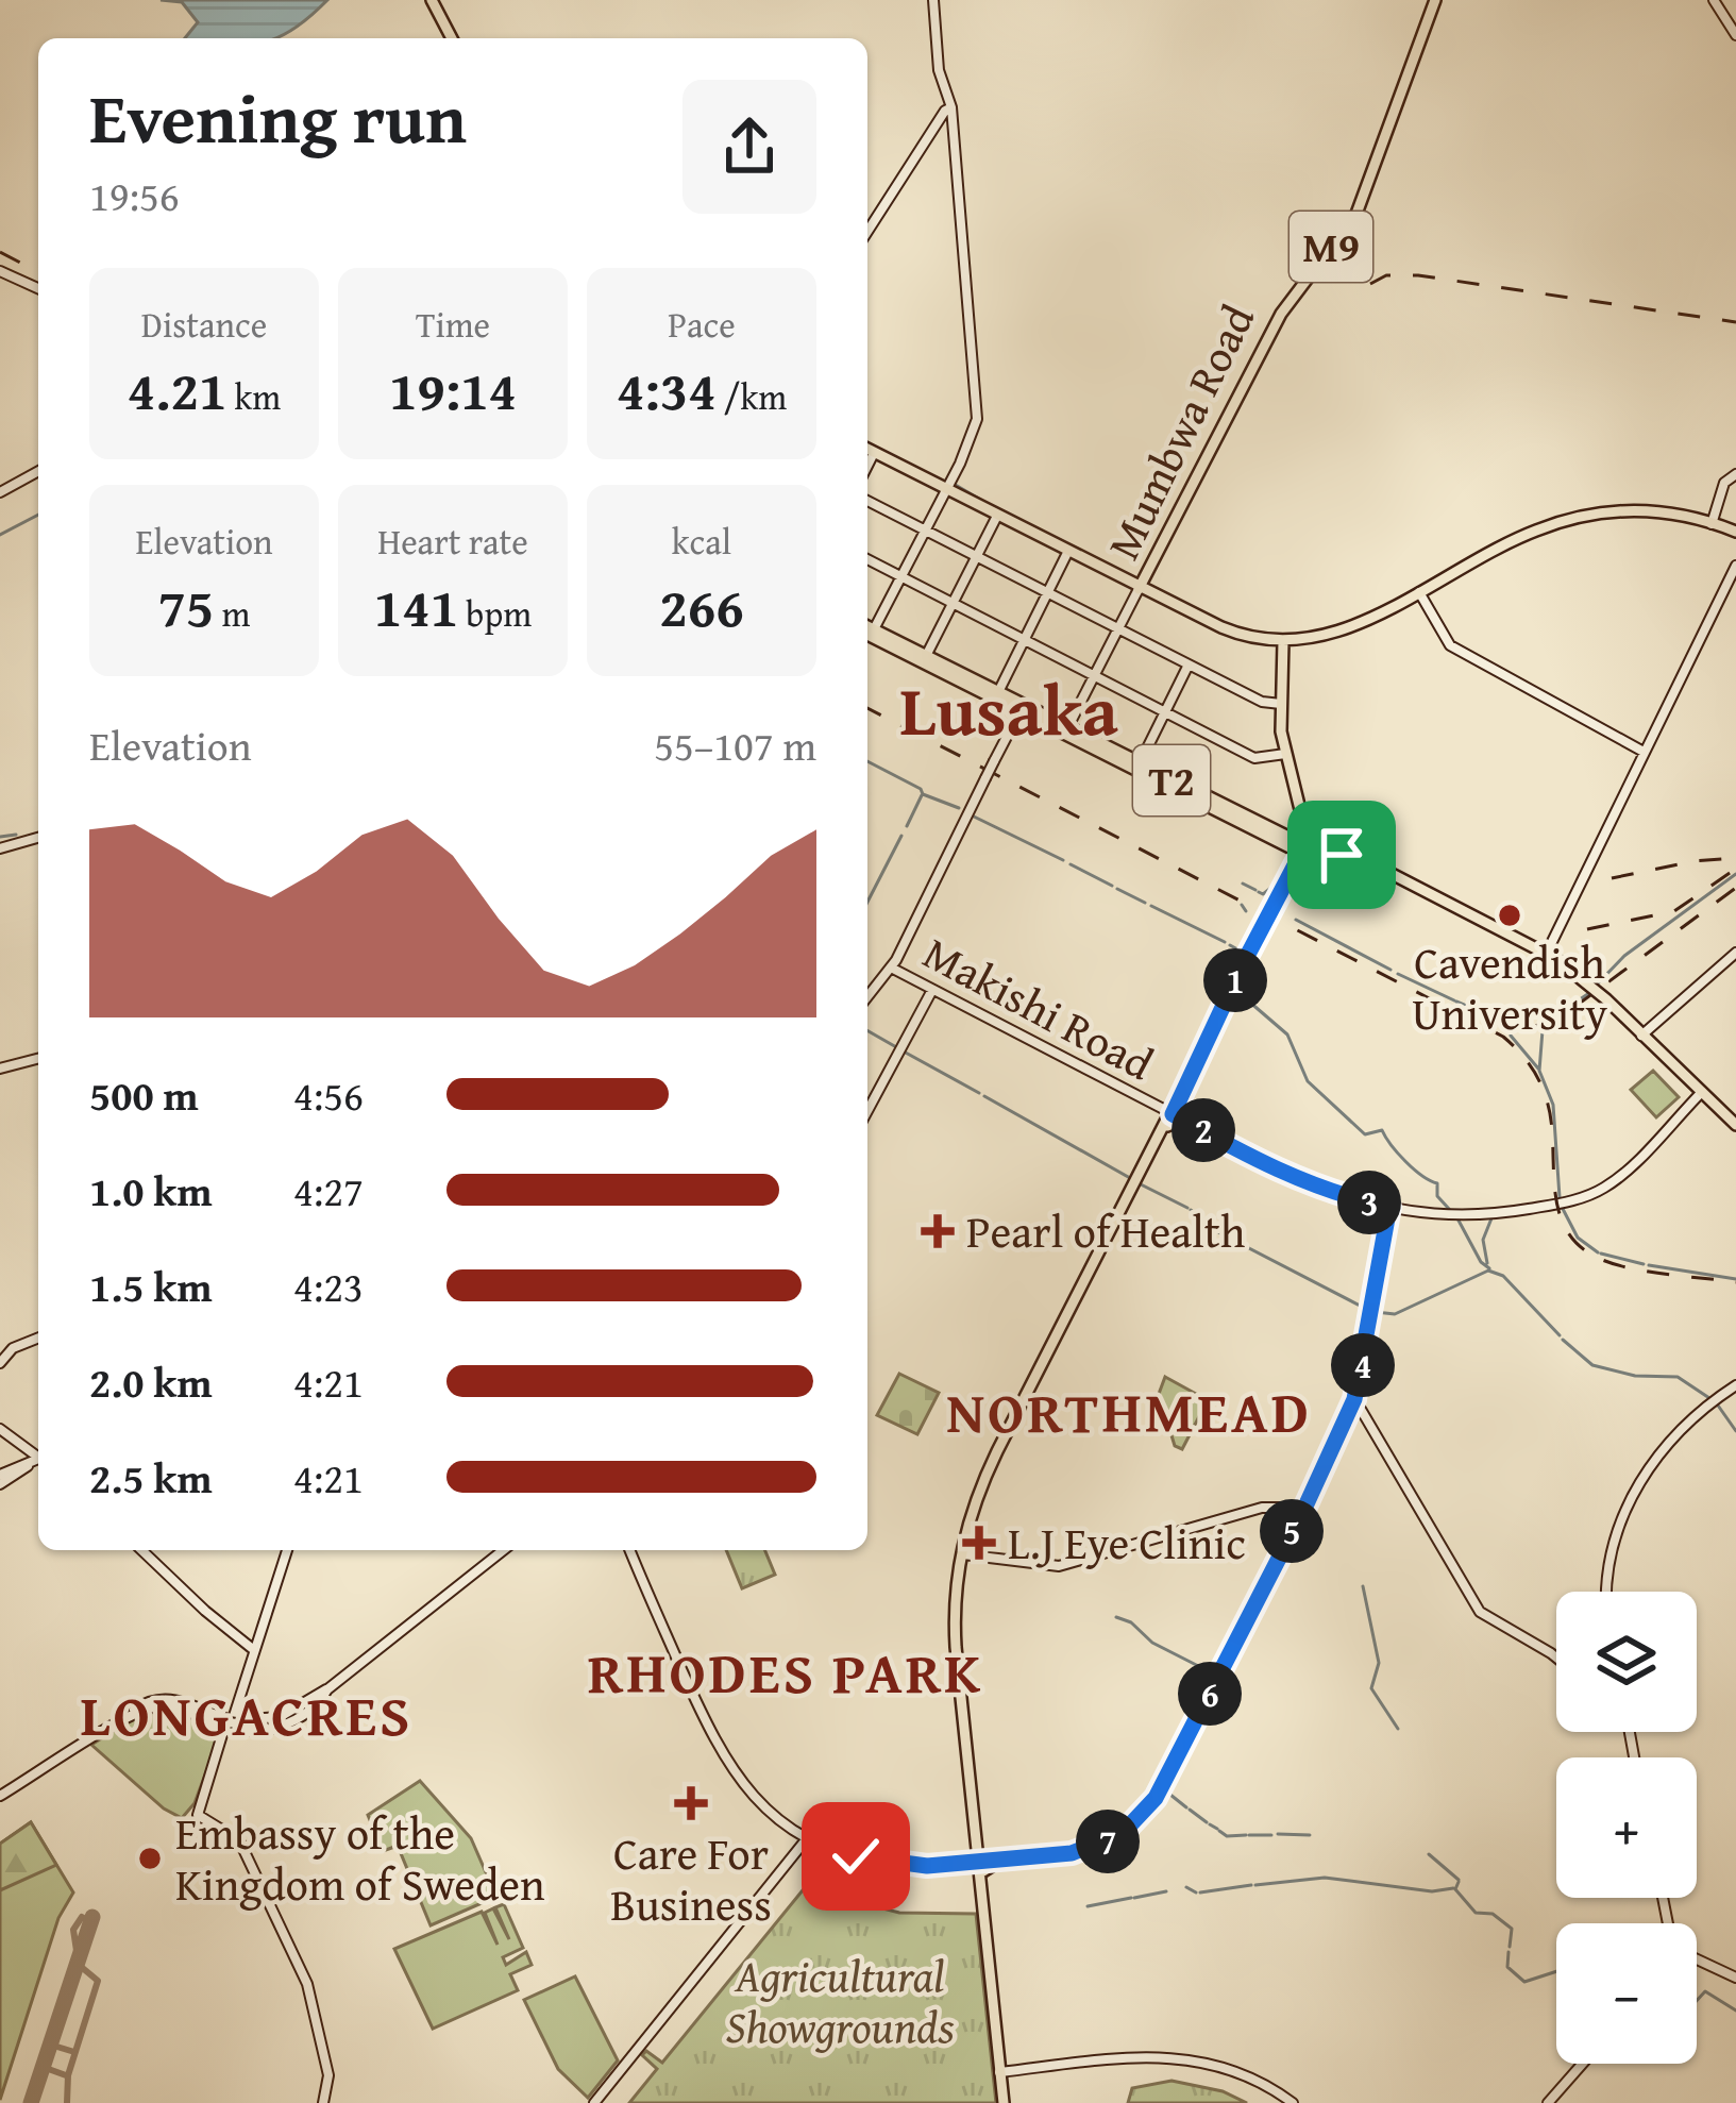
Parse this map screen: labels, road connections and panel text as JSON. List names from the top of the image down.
{
  "streets": {
    "main road": [
      "M9",
      "Mumbwa Road",
      "T2",
      "Makishi Road"
    ]
  },
  "crossings": [
    ["T2", "Makishi Road"]
  ],
  "districts": [
    "Lusaka",
    "NORTHMEAD",
    "RHODES PARK",
    "LONGACRES"
  ],
  "parks": ["Agricultural Showgrounds"],
  "places": {
    "other": ["Cavendish University", "Embassy of the Kingdom of Sweden"],
    "health": ["Pearl of Health", "L.J Eye Clinic", "Care For Business"]
  },
  "page": {
    "heading": ["Evening run", "19:56"],
    "stats": [
      ["Distance", "4.21 km"],
      ["Time", "19:14"],
      ["Pace", "4:34 /km"],
      ["Elevation", "75 m"],
      ["Heart rate", "141 bpm"],
      ["kcal", "266"]
    ],
    "chart": ["Elevation", "55–107 m"],
    "pins": [
      "1",
      "2",
      "3",
      "4",
      "5",
      "6",
      "7"
    ],
    "list": [
      {
        "name": "500 m",
        "note": "4:56"
      },
      {
        "name": "1.0 km",
        "note": "4:27"
      },
      {
        "name": "1.5 km",
        "note": "4:23"
      },
      {
        "name": "2.0 km",
        "note": "4:21"
      },
      {
        "name": "2.5 km",
        "note": "4:21"
      }
    ],
    "map_buttons": ["+", "−"]
  }
}
